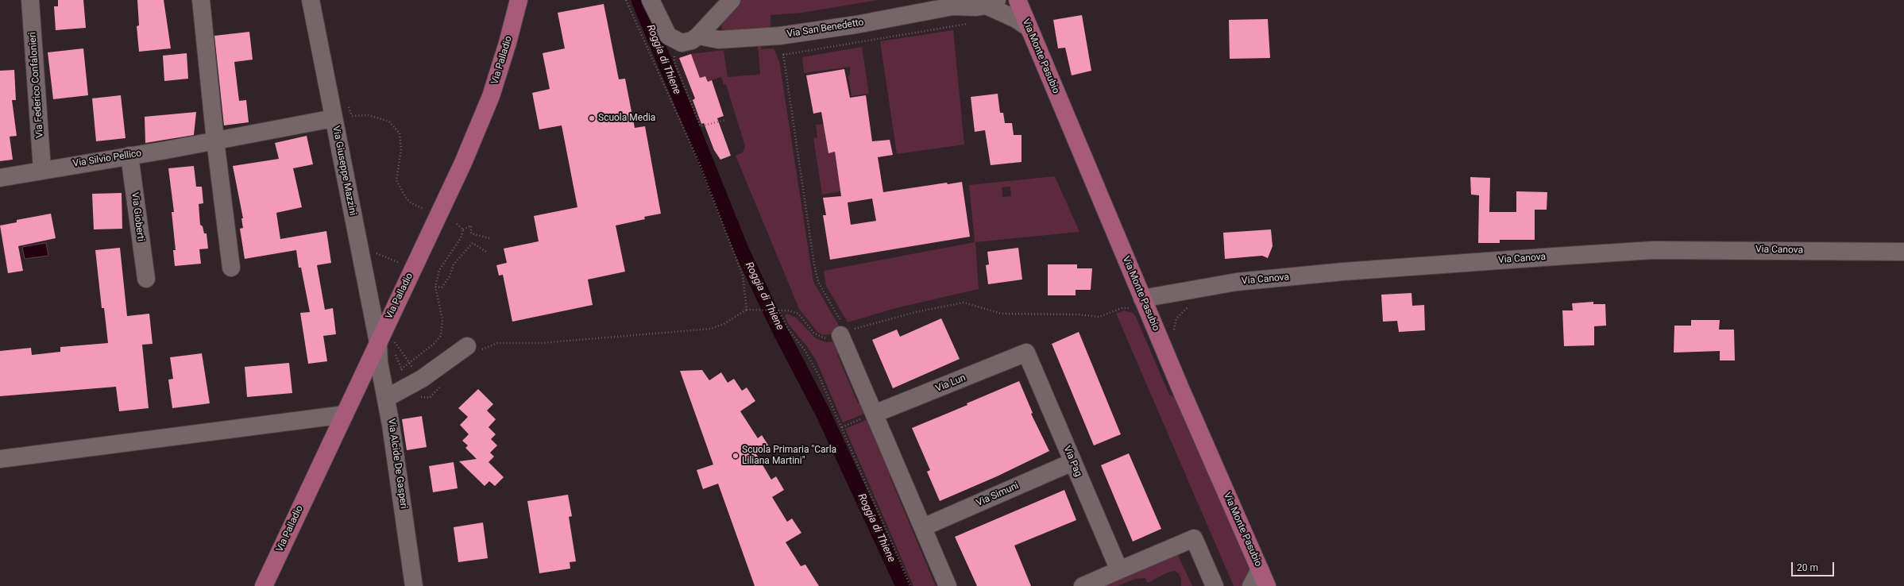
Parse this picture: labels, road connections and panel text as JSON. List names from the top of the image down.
{
  "streets": {
    "main road": ["Via Monte Pasubio", "Via Palladio"],
    "street": [
      "Via San Benedetto",
      "Via Federico Confalonieri",
      "Via Silvio Pellico",
      "Via Giuseppe Mazzini",
      "Via Gioberti",
      "Via Canova",
      "Via Lun",
      "Via Pag",
      "Via Alcide De Gasperi",
      "Via Simuni"
    ]
  },
  "crossings": [
    ["Via Monte Pasubio", "Via Canova"],
    ["Via Palladio", "Via Giuseppe Mazzini"],
    ["Via Palladio", "Via Alcide De Gasperi"],
    ["Via Federico Confalonieri", "Via Silvio Pellico"],
    ["Via Silvio Pellico", "Via Giuseppe Mazzini"],
    ["Via Silvio Pellico", "Via Gioberti"],
    ["Via Giuseppe Mazzini", "Via Alcide De Gasperi"],
    ["Via Lun", "Via Pag"],
    ["Via Pag", "Via Simuni"]
  ],
  "water": ["Roggia di Thiene"],
  "places": ["Scuola Media", "Scuola Primaria \"Carla Liliana Martini\""],
  "scale_bar": "20 m"
}
